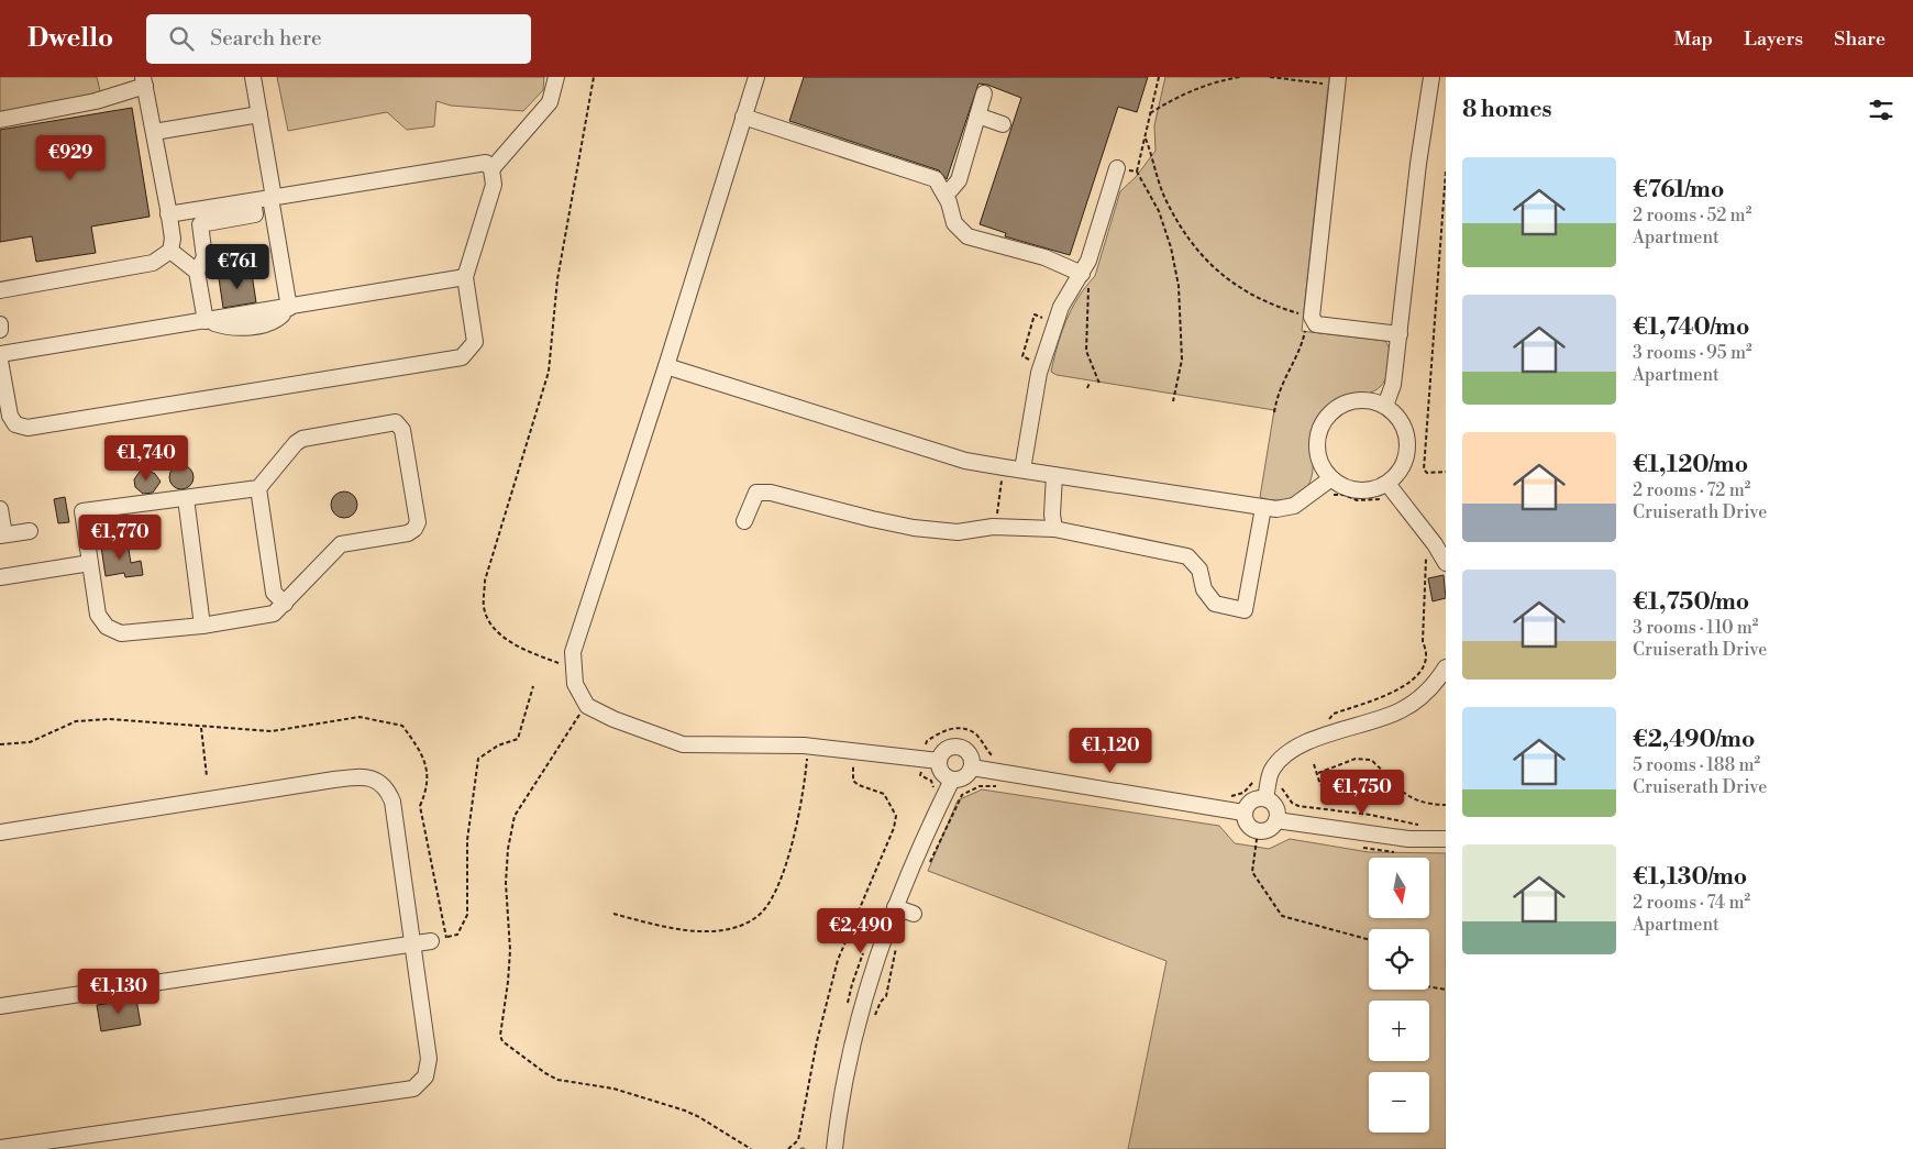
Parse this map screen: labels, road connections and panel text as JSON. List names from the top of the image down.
{
  "north": "bottom",
  "page": {
    "header": "Dwello",
    "search": "Search here",
    "nav": ["Map", "Layers", "Share"],
    "heading": "8 homes",
    "price": [
      "€929",
      "€761",
      "€1,740",
      "€1,770",
      "€1,120",
      "€1,750",
      "€2,490",
      "€1,130"
    ],
    "list": [
      {
        "name": "€761/mo",
        "note": "2 rooms · 52 m² · Apartment"
      },
      {
        "name": "€1,740/mo",
        "note": "3 rooms · 95 m² · Apartment"
      },
      {
        "name": "€1,120/mo",
        "note": "2 rooms · 72 m² · Cruiserath Drive"
      },
      {
        "name": "€1,750/mo",
        "note": "3 rooms · 110 m² · Cruiserath Drive"
      },
      {
        "name": "€2,490/mo",
        "note": "5 rooms · 188 m² · Cruiserath Drive"
      },
      {
        "name": "€1,130/mo",
        "note": "2 rooms · 74 m² · Apartment"
      }
    ],
    "map_buttons": ["+", "−"]
  }
}
